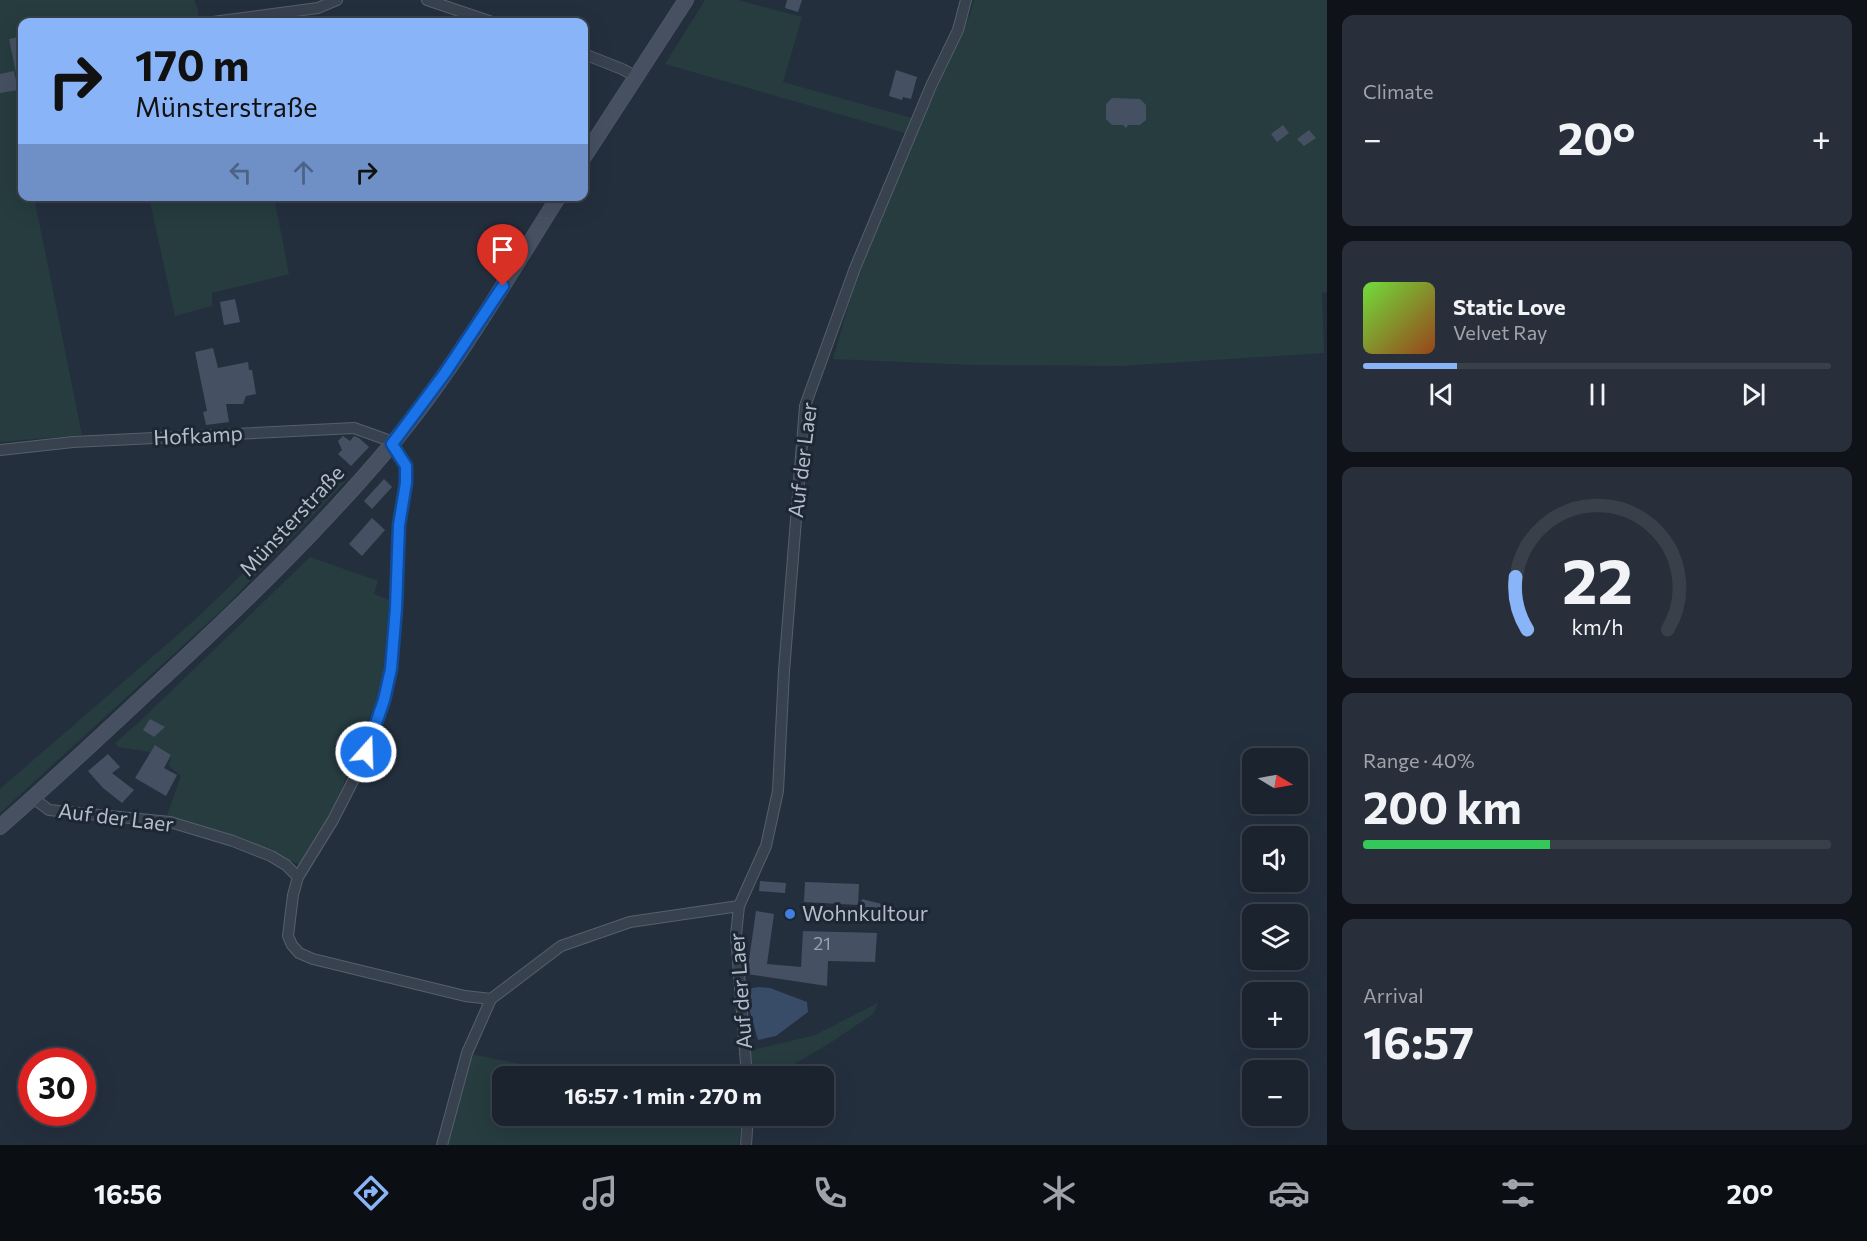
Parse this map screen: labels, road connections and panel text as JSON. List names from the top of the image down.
{
  "streets": {
    "main road": ["Münsterstraße"],
    "street": ["Hofkamp", "Auf der Laer"]
  },
  "crossings": [
    ["Hofkamp", "Münsterstraße"],
    ["Auf der Laer", "Münsterstraße"]
  ],
  "places": ["Wohnkultour"],
  "house_numbers": ["21"],
  "north": "right",
  "page": {
    "tile": [
      "Climate",
      ["Range · 40%", "200 km"],
      ["Arrival", "16:57"]
    ],
    "turn": ["170 m", "Münsterstraße"],
    "heat": ["−", "20°", "+"],
    "song": ["Static Love", "Velvet Ray"],
    "map_buttons": ["+", "−"],
    "limit": "30",
    "trip": "16:57 · 1 min · 270 m",
    "tabs": ["16:56", "20°"],
    "gauge": ["22", "km/h"]
  }
}
